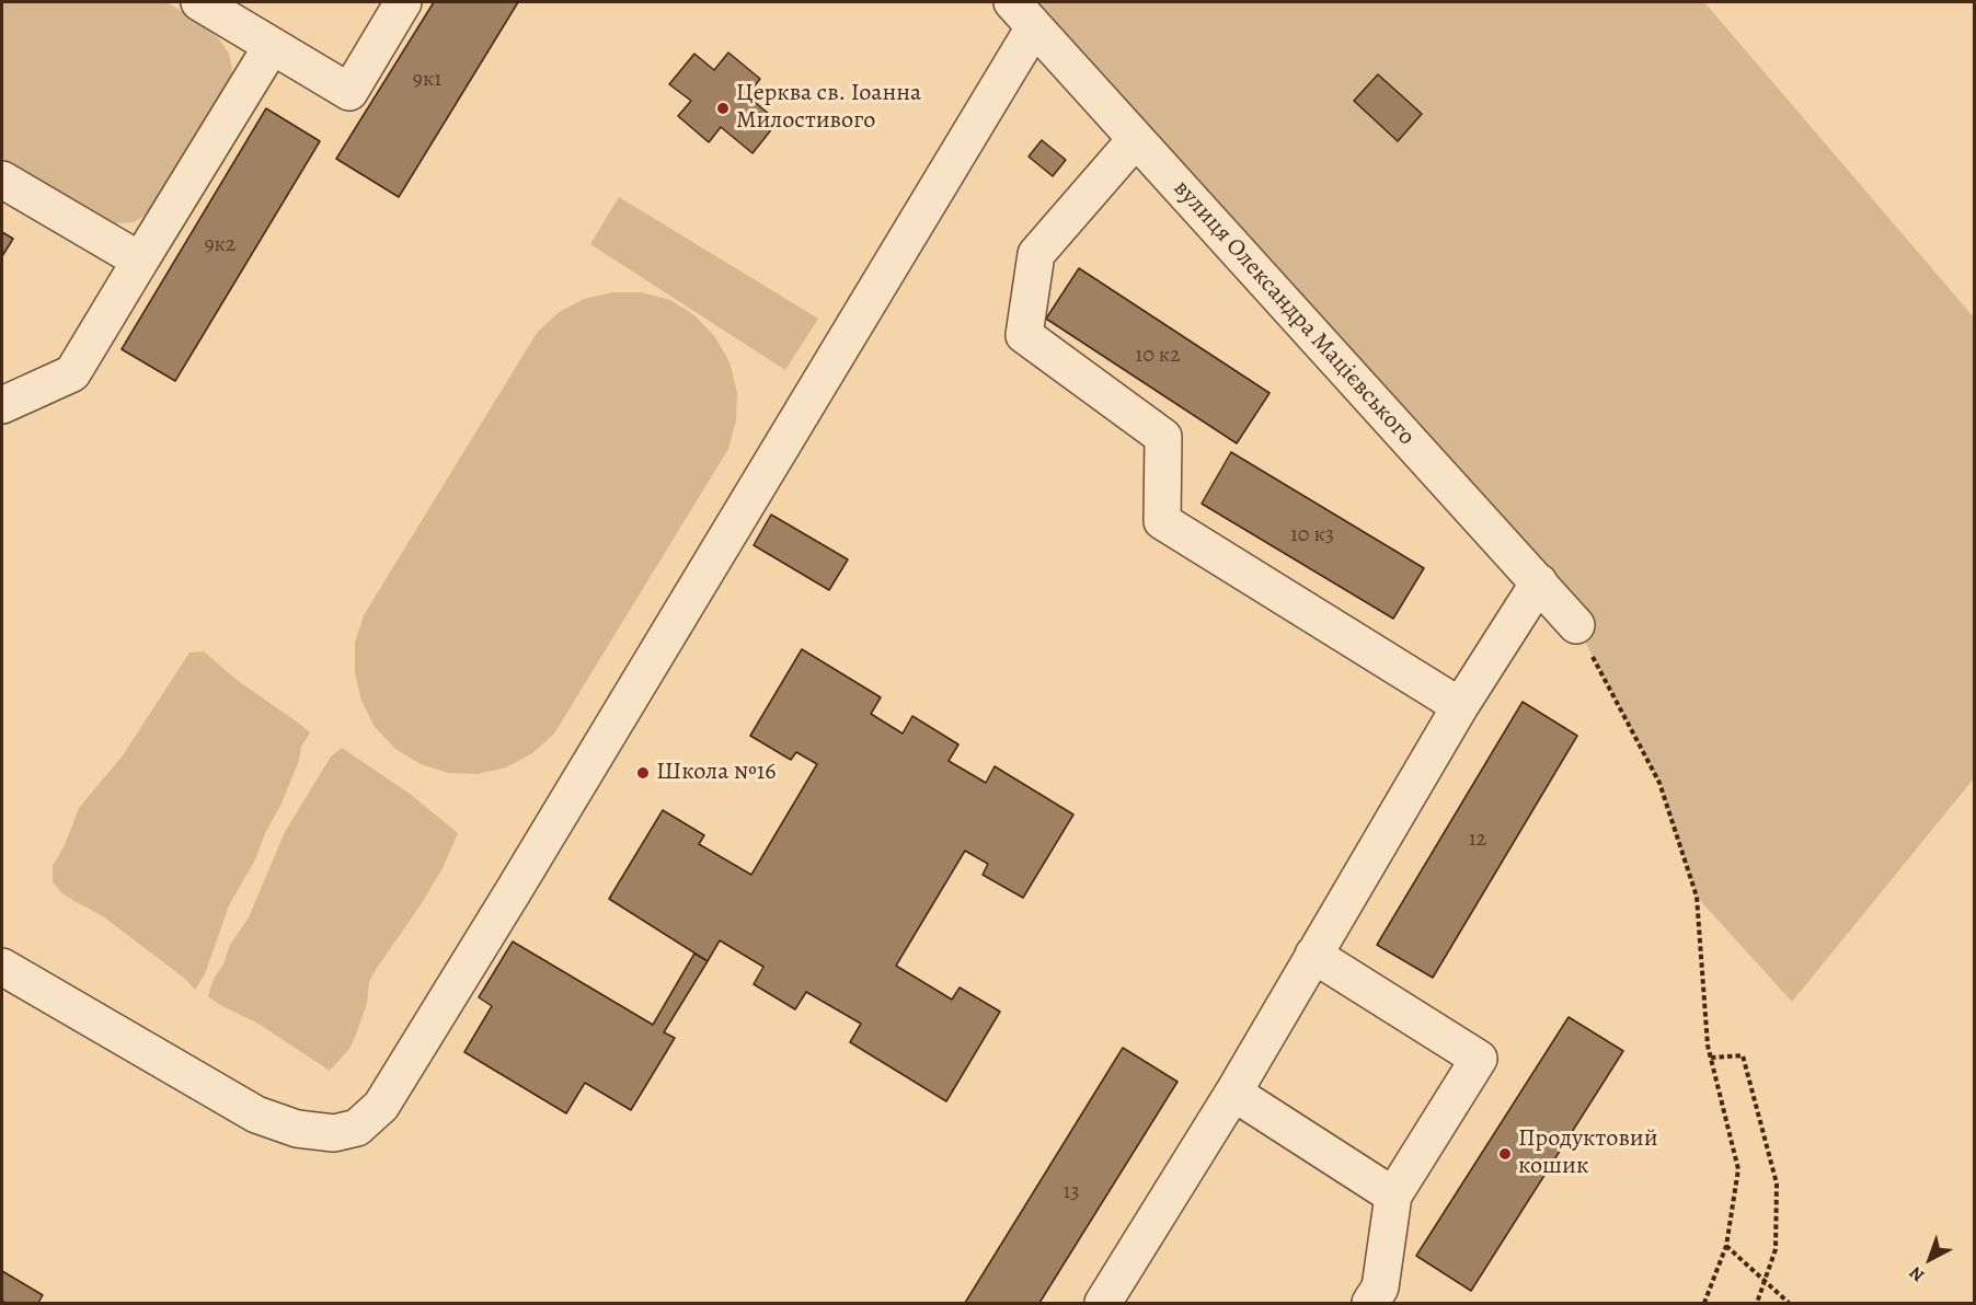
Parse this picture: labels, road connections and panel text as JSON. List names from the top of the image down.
{
  "streets": {
    "street": ["вулиця Олександра Мацієвського"]
  },
  "places": ["Церква св. Іоанна Милостивого", "Школа №16", "Продуктовий кошик"],
  "house_numbers": [
    "9к1",
    "9к2",
    "10 к2",
    "10 к3",
    "12",
    "13"
  ],
  "north": "bottom left"
}
